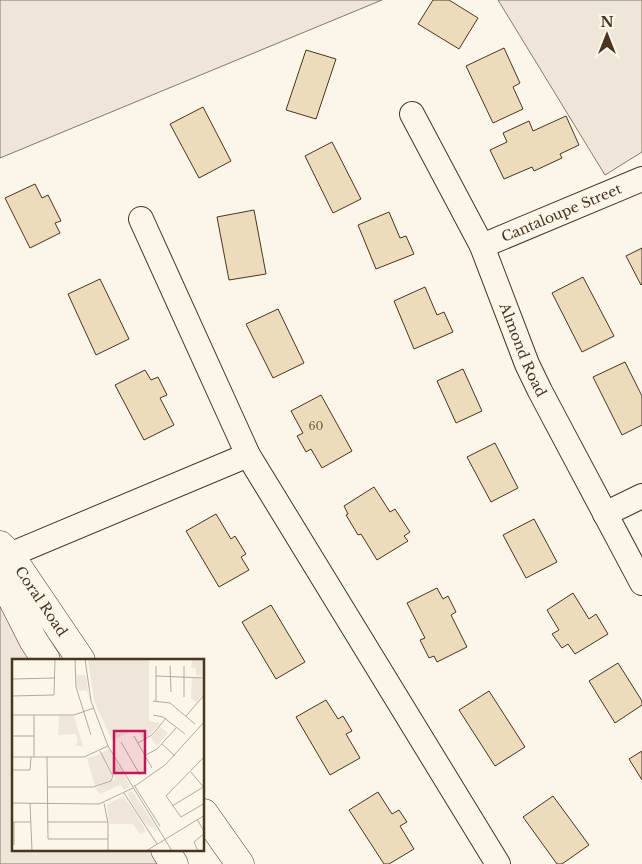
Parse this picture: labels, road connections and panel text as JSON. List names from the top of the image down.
{
  "streets": {
    "main road": ["Coral Road"],
    "street": ["Cantaloupe Street", "Almond Road"]
  },
  "crossings": [
    ["Cantaloupe Street", "Almond Road"]
  ],
  "house_numbers": ["60"],
  "north": "top"
}
